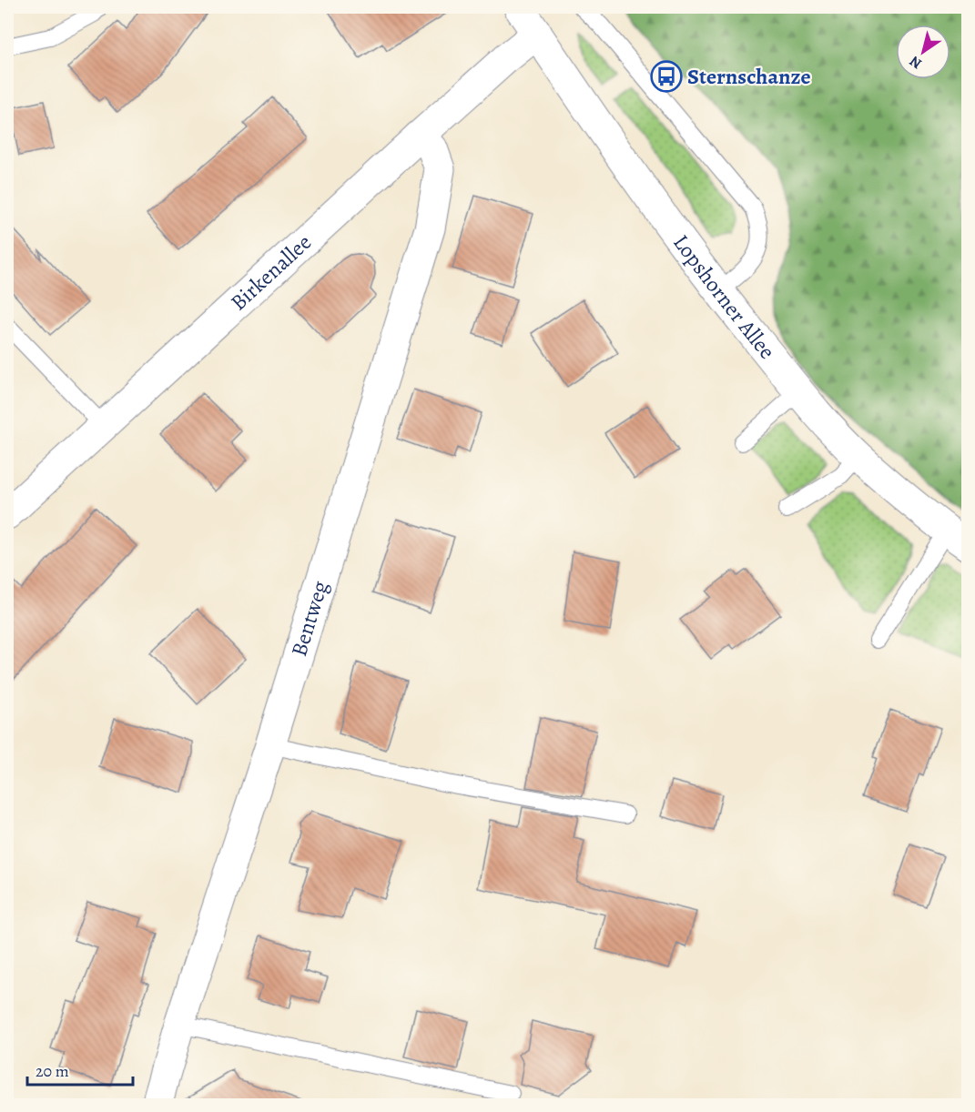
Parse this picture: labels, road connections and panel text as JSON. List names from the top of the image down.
{
  "streets": {
    "street": ["Birkenallee", "Lopshorner Allee", "Bentweg"]
  },
  "crossings": [
    ["Birkenallee", "Lopshorner Allee"],
    ["Birkenallee", "Bentweg"]
  ],
  "places": {
    "bus stop": ["Sternschanze"]
  },
  "scale_bar": "20 m",
  "north": "bottom left"
}
